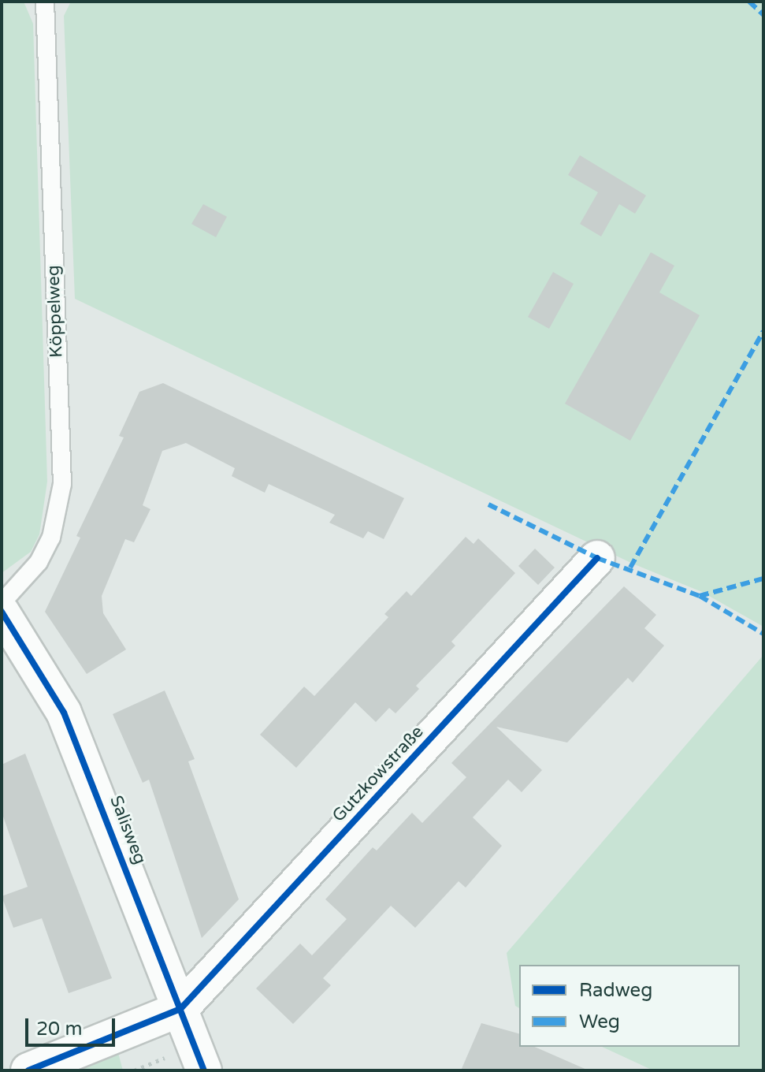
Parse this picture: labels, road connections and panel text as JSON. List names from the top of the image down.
{
  "streets": {
    "street": ["Gutzkowstraße", "Salisweg"],
    "lane": ["Köppelweg"]
  },
  "crossings": [
    ["Gutzkowstraße", "Salisweg"]
  ],
  "legend": ["Radweg", "Weg"],
  "scale_bar": "20 m"
}
